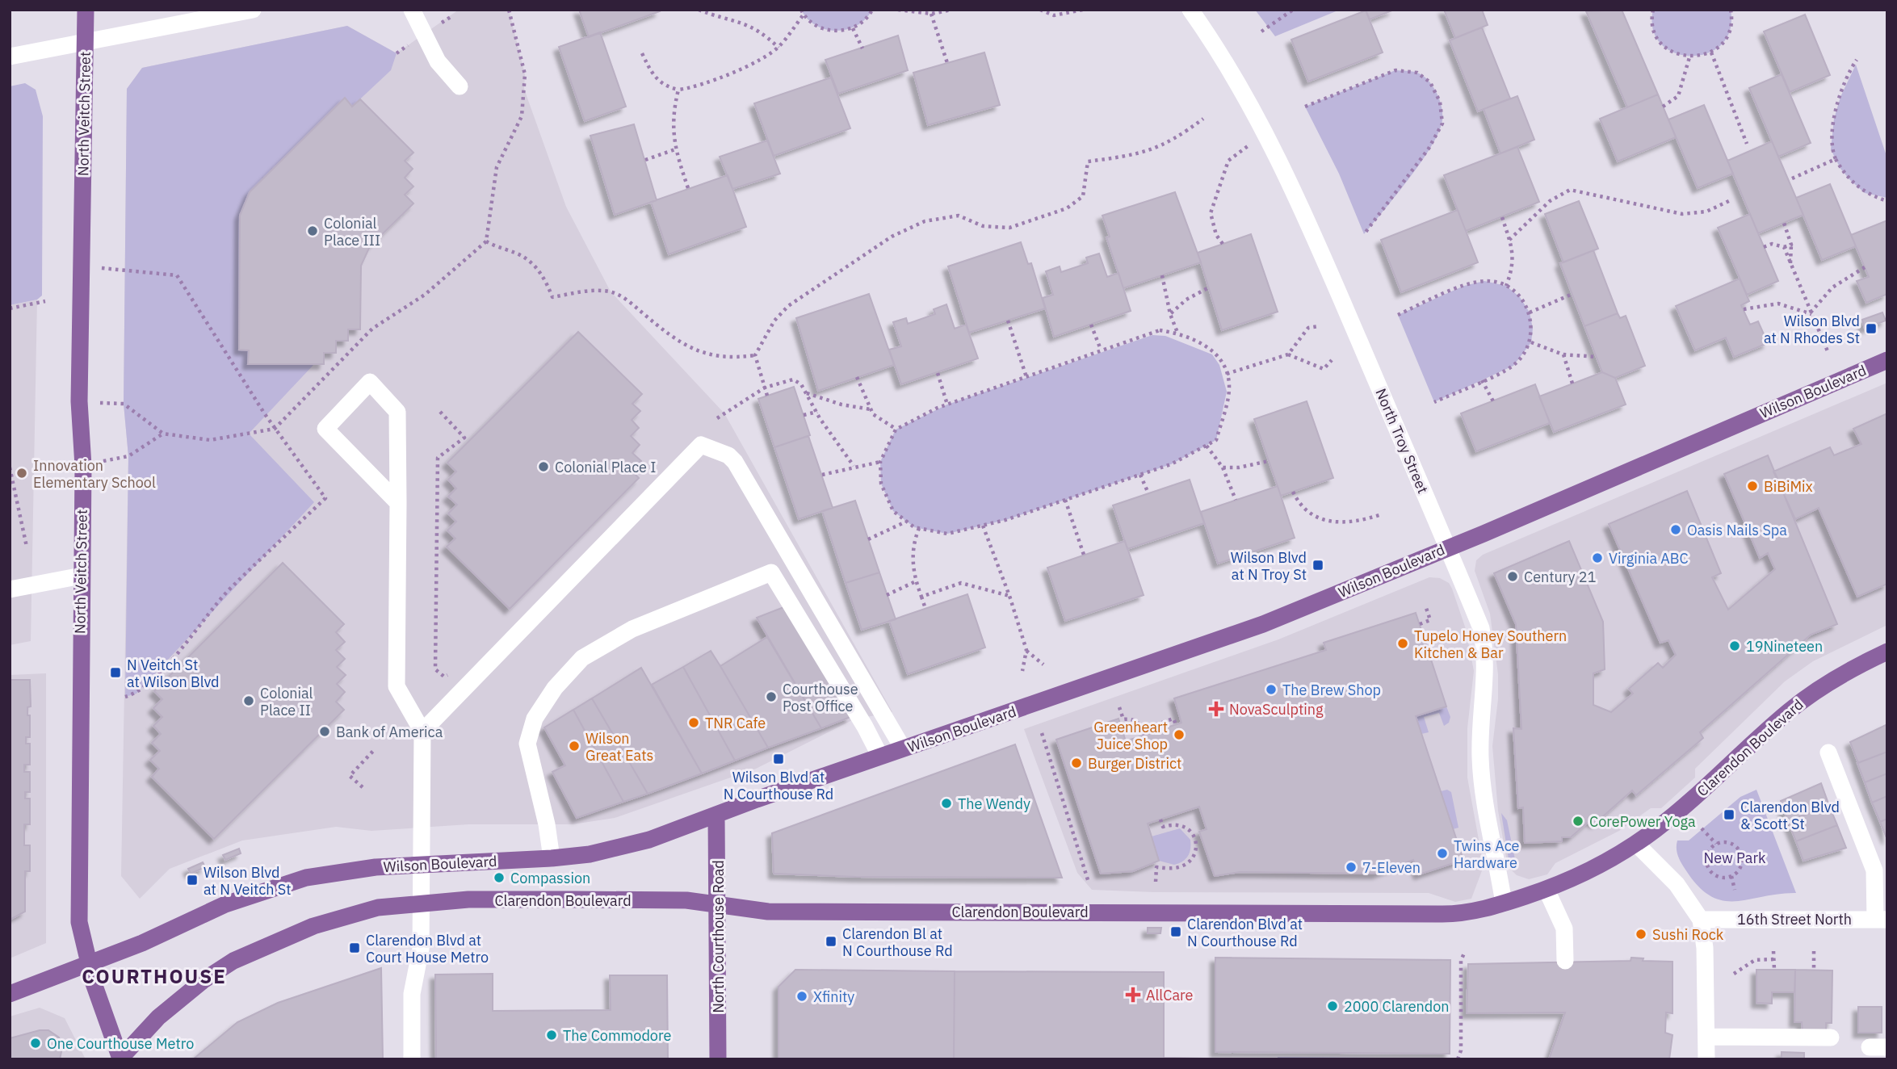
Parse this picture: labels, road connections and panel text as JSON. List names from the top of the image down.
{
  "streets": {
    "main road": [
      "North Veitch Street",
      "Wilson Boulevard",
      "Clarendon Boulevard",
      "North Courthouse Road"
    ],
    "street": ["North Troy Street", "16th Street North"]
  },
  "crossings": [
    ["North Veitch Street", "Wilson Boulevard"],
    ["North Veitch Street", "Clarendon Boulevard"],
    ["Wilson Boulevard", "North Troy Street"],
    ["Wilson Boulevard", "North Courthouse Road"],
    ["North Troy Street", "Clarendon Boulevard"],
    ["Clarendon Boulevard", "North Courthouse Road"]
  ],
  "districts": ["COURTHOUSE"],
  "parks": ["New Park"],
  "places": {
    "other": [
      "Colonial Place III",
      "Colonial Place I",
      "Innovation Elementary School",
      "BiBiMix",
      "Oasis Nails Spa",
      "Virginia ABC",
      "Century 21",
      "Tupelo Honey Southern Kitchen & Bar",
      "19Nineteen",
      "The Brew Shop",
      "Courthouse Post Office",
      "Colonial Place II",
      "TNR Cafe",
      "Bank of America",
      "Greenheart Juice Shop",
      "Wilson Great Eats",
      "Burger District",
      "The Wendy",
      "CorePower Yoga",
      "Twins Ace Hardware",
      "7-Eleven",
      "Compassion",
      "Sushi Rock",
      "Xfinity",
      "2000 Clarendon",
      "The Commodore",
      "One Courthouse Metro"
    ],
    "transit": [
      "Wilson Blvd at N Rhodes St",
      "Wilson Blvd at N Troy St",
      "N Veitch St at Wilson Blvd",
      "Wilson Blvd at N Courthouse Rd",
      "Clarendon Blvd & Scott St",
      "Wilson Blvd at N Veitch St",
      "Clarendon Blvd at N Courthouse Rd",
      "Clarendon Bl at N Courthouse Rd",
      "Clarendon Blvd at Court House Metro"
    ],
    "health": ["NovaSculpting", "AllCare"]
  }
}
